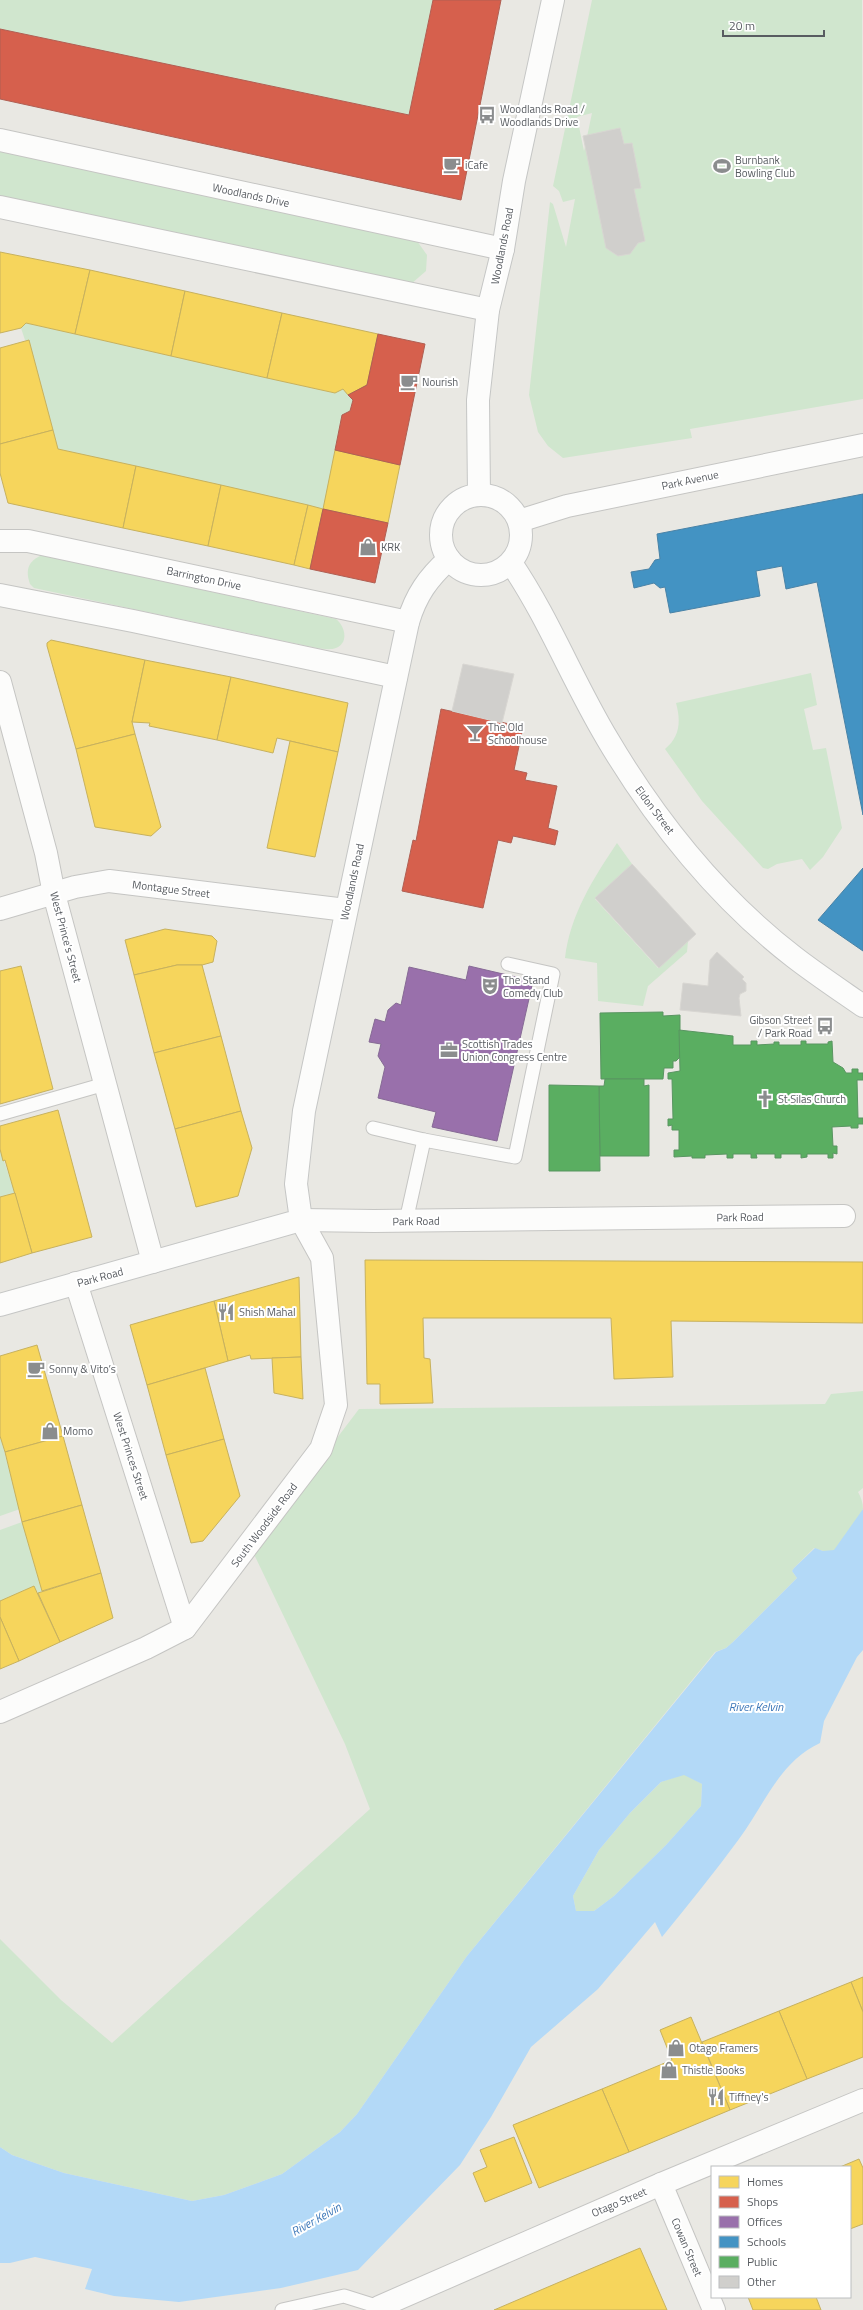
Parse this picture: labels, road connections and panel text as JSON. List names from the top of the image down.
{
  "streets": {
    "street": [
      "Woodlands Drive",
      "Woodlands Road",
      "Park Avenue",
      "Barrington Drive",
      "Eldon Street",
      "Montague Street",
      "West Prince's Street",
      "Park Road",
      "West Princes Street",
      "South Woodside Road",
      "Otago Street",
      "Cowan Street"
    ]
  },
  "crossings": [
    ["Woodlands Drive", "Woodlands Road"],
    ["Woodlands Road", "Park Avenue"],
    ["Woodlands Road", "Barrington Drive"],
    ["Woodlands Road", "Eldon Street"],
    ["Woodlands Road", "Montague Street"],
    ["Woodlands Road", "Park Road"],
    ["Woodlands Road", "South Woodside Road"],
    ["Park Avenue", "Eldon Street"],
    ["Montague Street", "West Prince's Street"],
    ["West Prince's Street", "Park Road"],
    ["Park Road", "West Princes Street"],
    ["Park Road", "South Woodside Road"],
    ["West Princes Street", "South Woodside Road"],
    ["Otago Street", "Cowan Street"]
  ],
  "water": ["River Kelvin"],
  "places": {
    "bus stop": ["Woodlands Road / Woodlands Drive", "Gibson Street / Park Road"],
    "cafe": ["iCafe", "Nourish", "Sonny & Vito’s"],
    "sports": ["Burnbank Bowling Club"],
    "shop": [
      "KRK",
      "Momo",
      "Otago Framers",
      "Thistle Books"
    ],
    "bar": ["The Old Schoolhouse"],
    "theatre": ["The Stand Comedy Club"],
    "office": ["Scottish Trades Union Congress Centre"],
    "church": ["St Silas Church"],
    "restaurant": ["Shish Mahal", "Tiffney's"]
  },
  "legend": [
    "Homes",
    "Shops",
    "Offices",
    "Schools",
    "Public",
    "Other"
  ],
  "scale_bar": "20 m"
}
